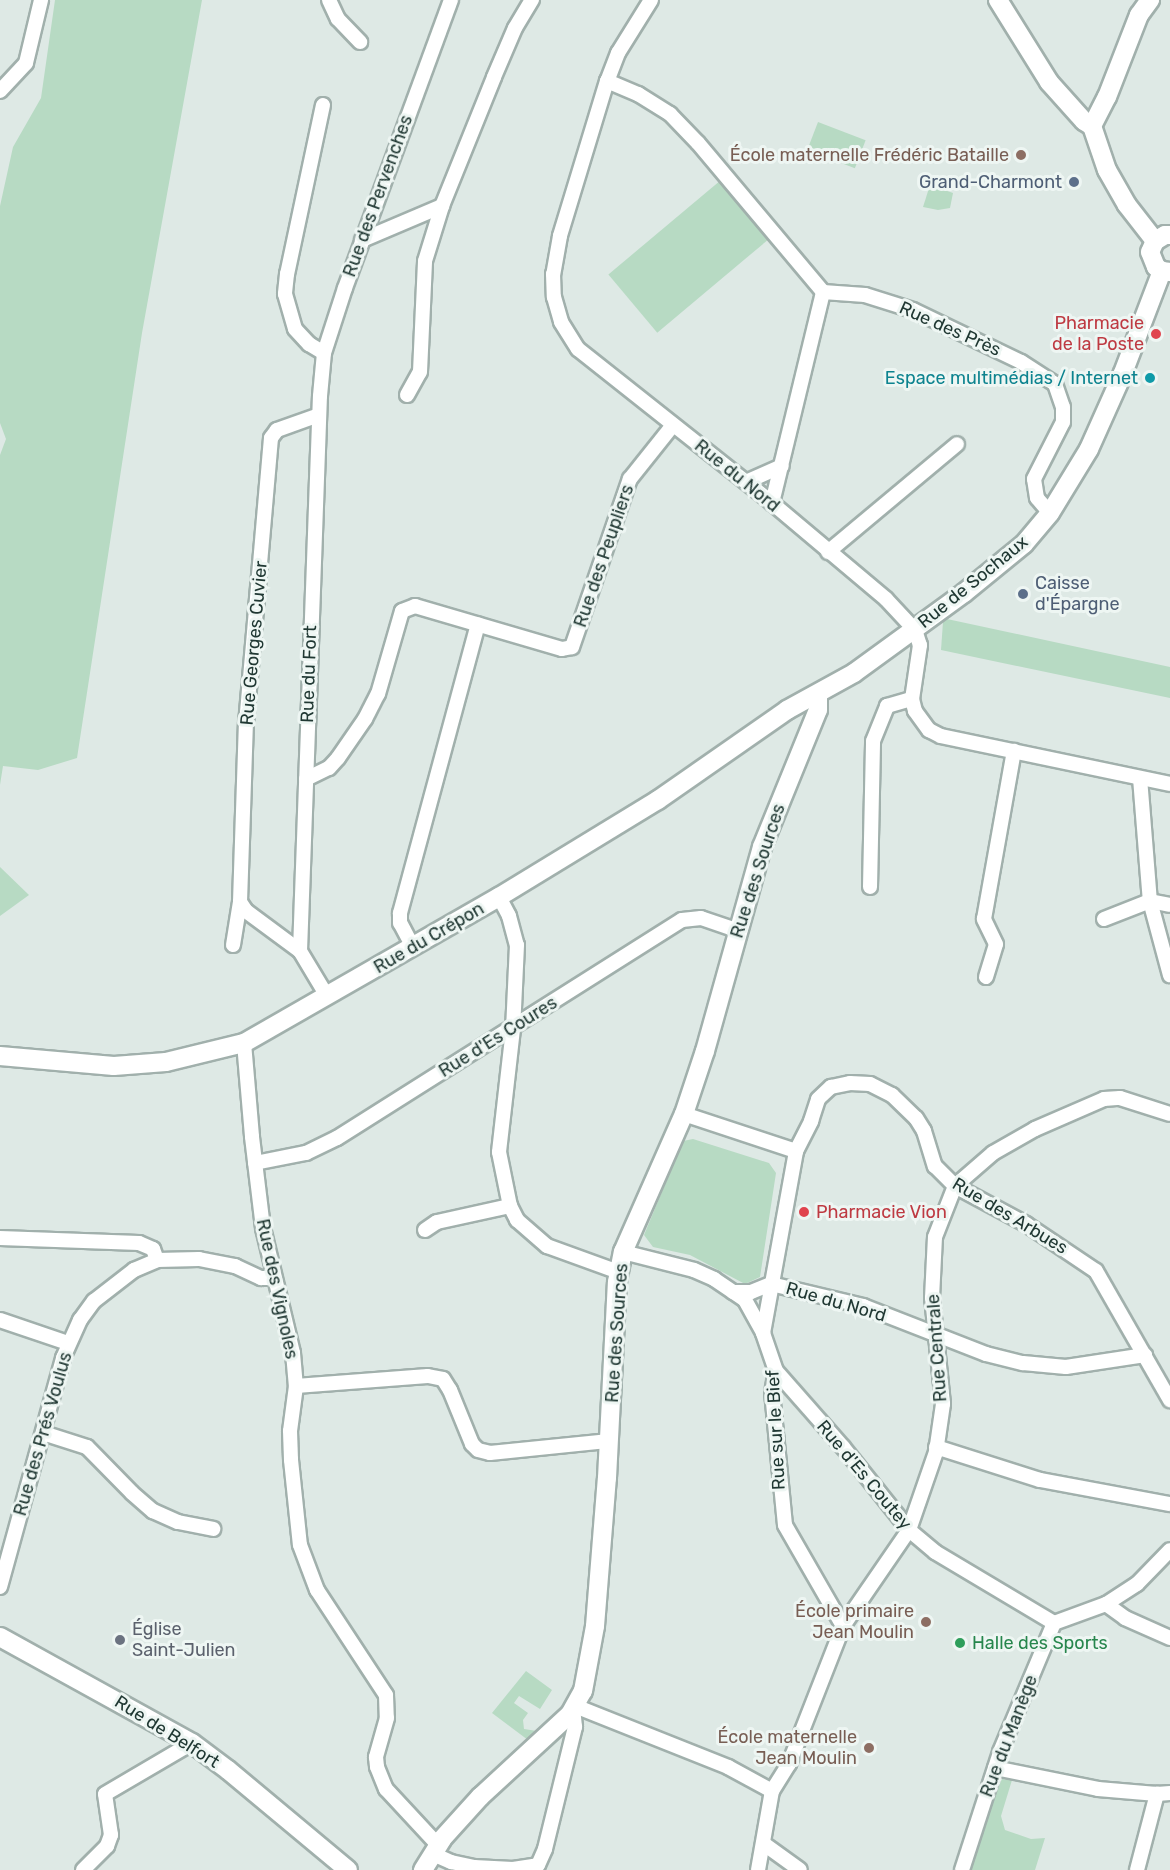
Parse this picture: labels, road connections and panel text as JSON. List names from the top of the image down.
{
  "streets": {
    "street": [
      "Rue des Pervenches",
      "Rue des Près",
      "Rue du Nord",
      "Rue des Peupliers",
      "Rue de Sochaux",
      "Rue Georges Cuvier",
      "Rue du Fort",
      "Rue des Sources",
      "Rue du Crépon",
      "Rue d'Es Coures",
      "Rue des Arbues",
      "Rue des Vignoles",
      "Rue Centrale",
      "Rue sur le Bief",
      "Rue des Prés Voulus",
      "Rue d'Es Coutey",
      "Rue de Belfort",
      "Rue du Manège"
    ]
  },
  "crossings": [
    ["Rue des Pervenches", "Rue du Fort"],
    ["Rue des Près", "Rue de Sochaux"],
    ["Rue du Nord", "Rue des Peupliers"],
    ["Rue du Nord", "Rue de Sochaux"],
    ["Rue du Nord", "Rue des Arbues"],
    ["Rue du Nord", "Rue Centrale"],
    ["Rue du Nord", "Rue sur le Bief"],
    ["Rue des Peupliers", "Rue du Fort"],
    ["Rue de Sochaux", "Rue des Sources"],
    ["Rue de Sochaux", "Rue du Crépon"],
    ["Rue Georges Cuvier", "Rue du Fort"],
    ["Rue des Sources", "Rue du Crépon"],
    ["Rue des Sources", "Rue d'Es Coures"],
    ["Rue des Sources", "Rue des Vignoles"],
    ["Rue du Crépon", "Rue des Vignoles"],
    ["Rue d'Es Coures", "Rue des Vignoles"],
    ["Rue des Arbues", "Rue Centrale"],
    ["Rue des Arbues", "Rue sur le Bief"],
    ["Rue des Vignoles", "Rue des Prés Voulus"],
    ["Rue Centrale", "Rue sur le Bief"],
    ["Rue Centrale", "Rue d'Es Coutey"],
    ["Rue sur le Bief", "Rue d'Es Coutey"],
    ["Rue d'Es Coutey", "Rue du Manège"]
  ],
  "places": [
    "École maternelle Frédéric Bataille",
    "Grand-Charmont",
    "Pharmacie de la Poste",
    "Espace multimédias / Internet",
    "Caisse d'Épargne",
    "Pharmacie Vion",
    "École primaire Jean Moulin",
    "Église Saint-Julien",
    "Halle des Sports",
    "École maternelle Jean Moulin"
  ]
}
